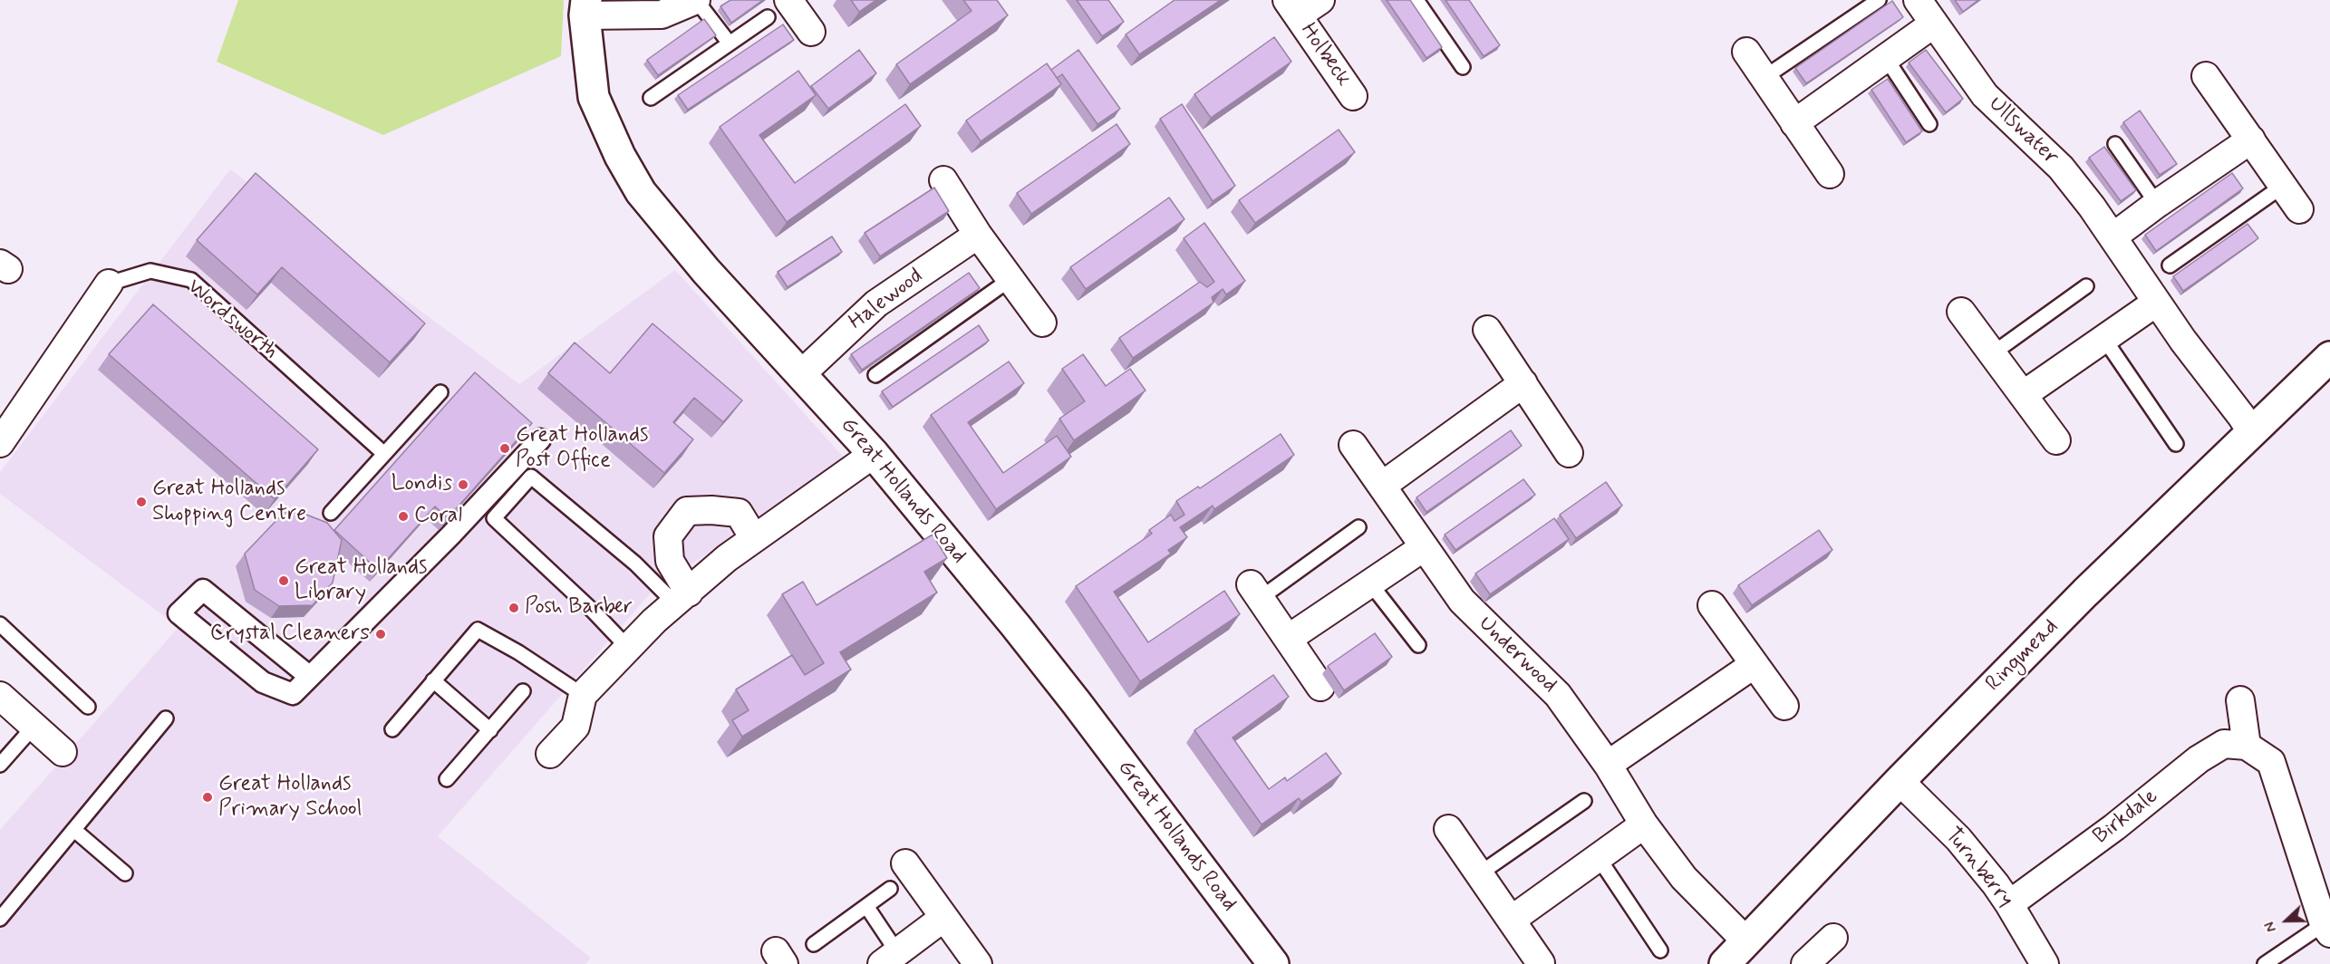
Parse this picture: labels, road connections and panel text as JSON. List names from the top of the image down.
{
  "streets": {
    "street": [
      "Holbeck",
      "Ullswater",
      "Halewood",
      "Wordsworth",
      "Great Hollands Road",
      "Underwood",
      "Ringmead",
      "Birkdale",
      "Turnberry"
    ]
  },
  "crossings": [
    ["Ullswater", "Ringmead"],
    ["Halewood", "Great Hollands Road"],
    ["Underwood", "Ringmead"],
    ["Ringmead", "Turnberry"],
    ["Birkdale", "Turnberry"]
  ],
  "places": [
    "Great Hollands Post Office",
    "Londis",
    "Great Hollands Shopping Centre",
    "Coral",
    "Great Hollands Library",
    "Posh Barber",
    "Crystal Cleaners",
    "Great Hollands Primary School"
  ],
  "north": "left"
}
